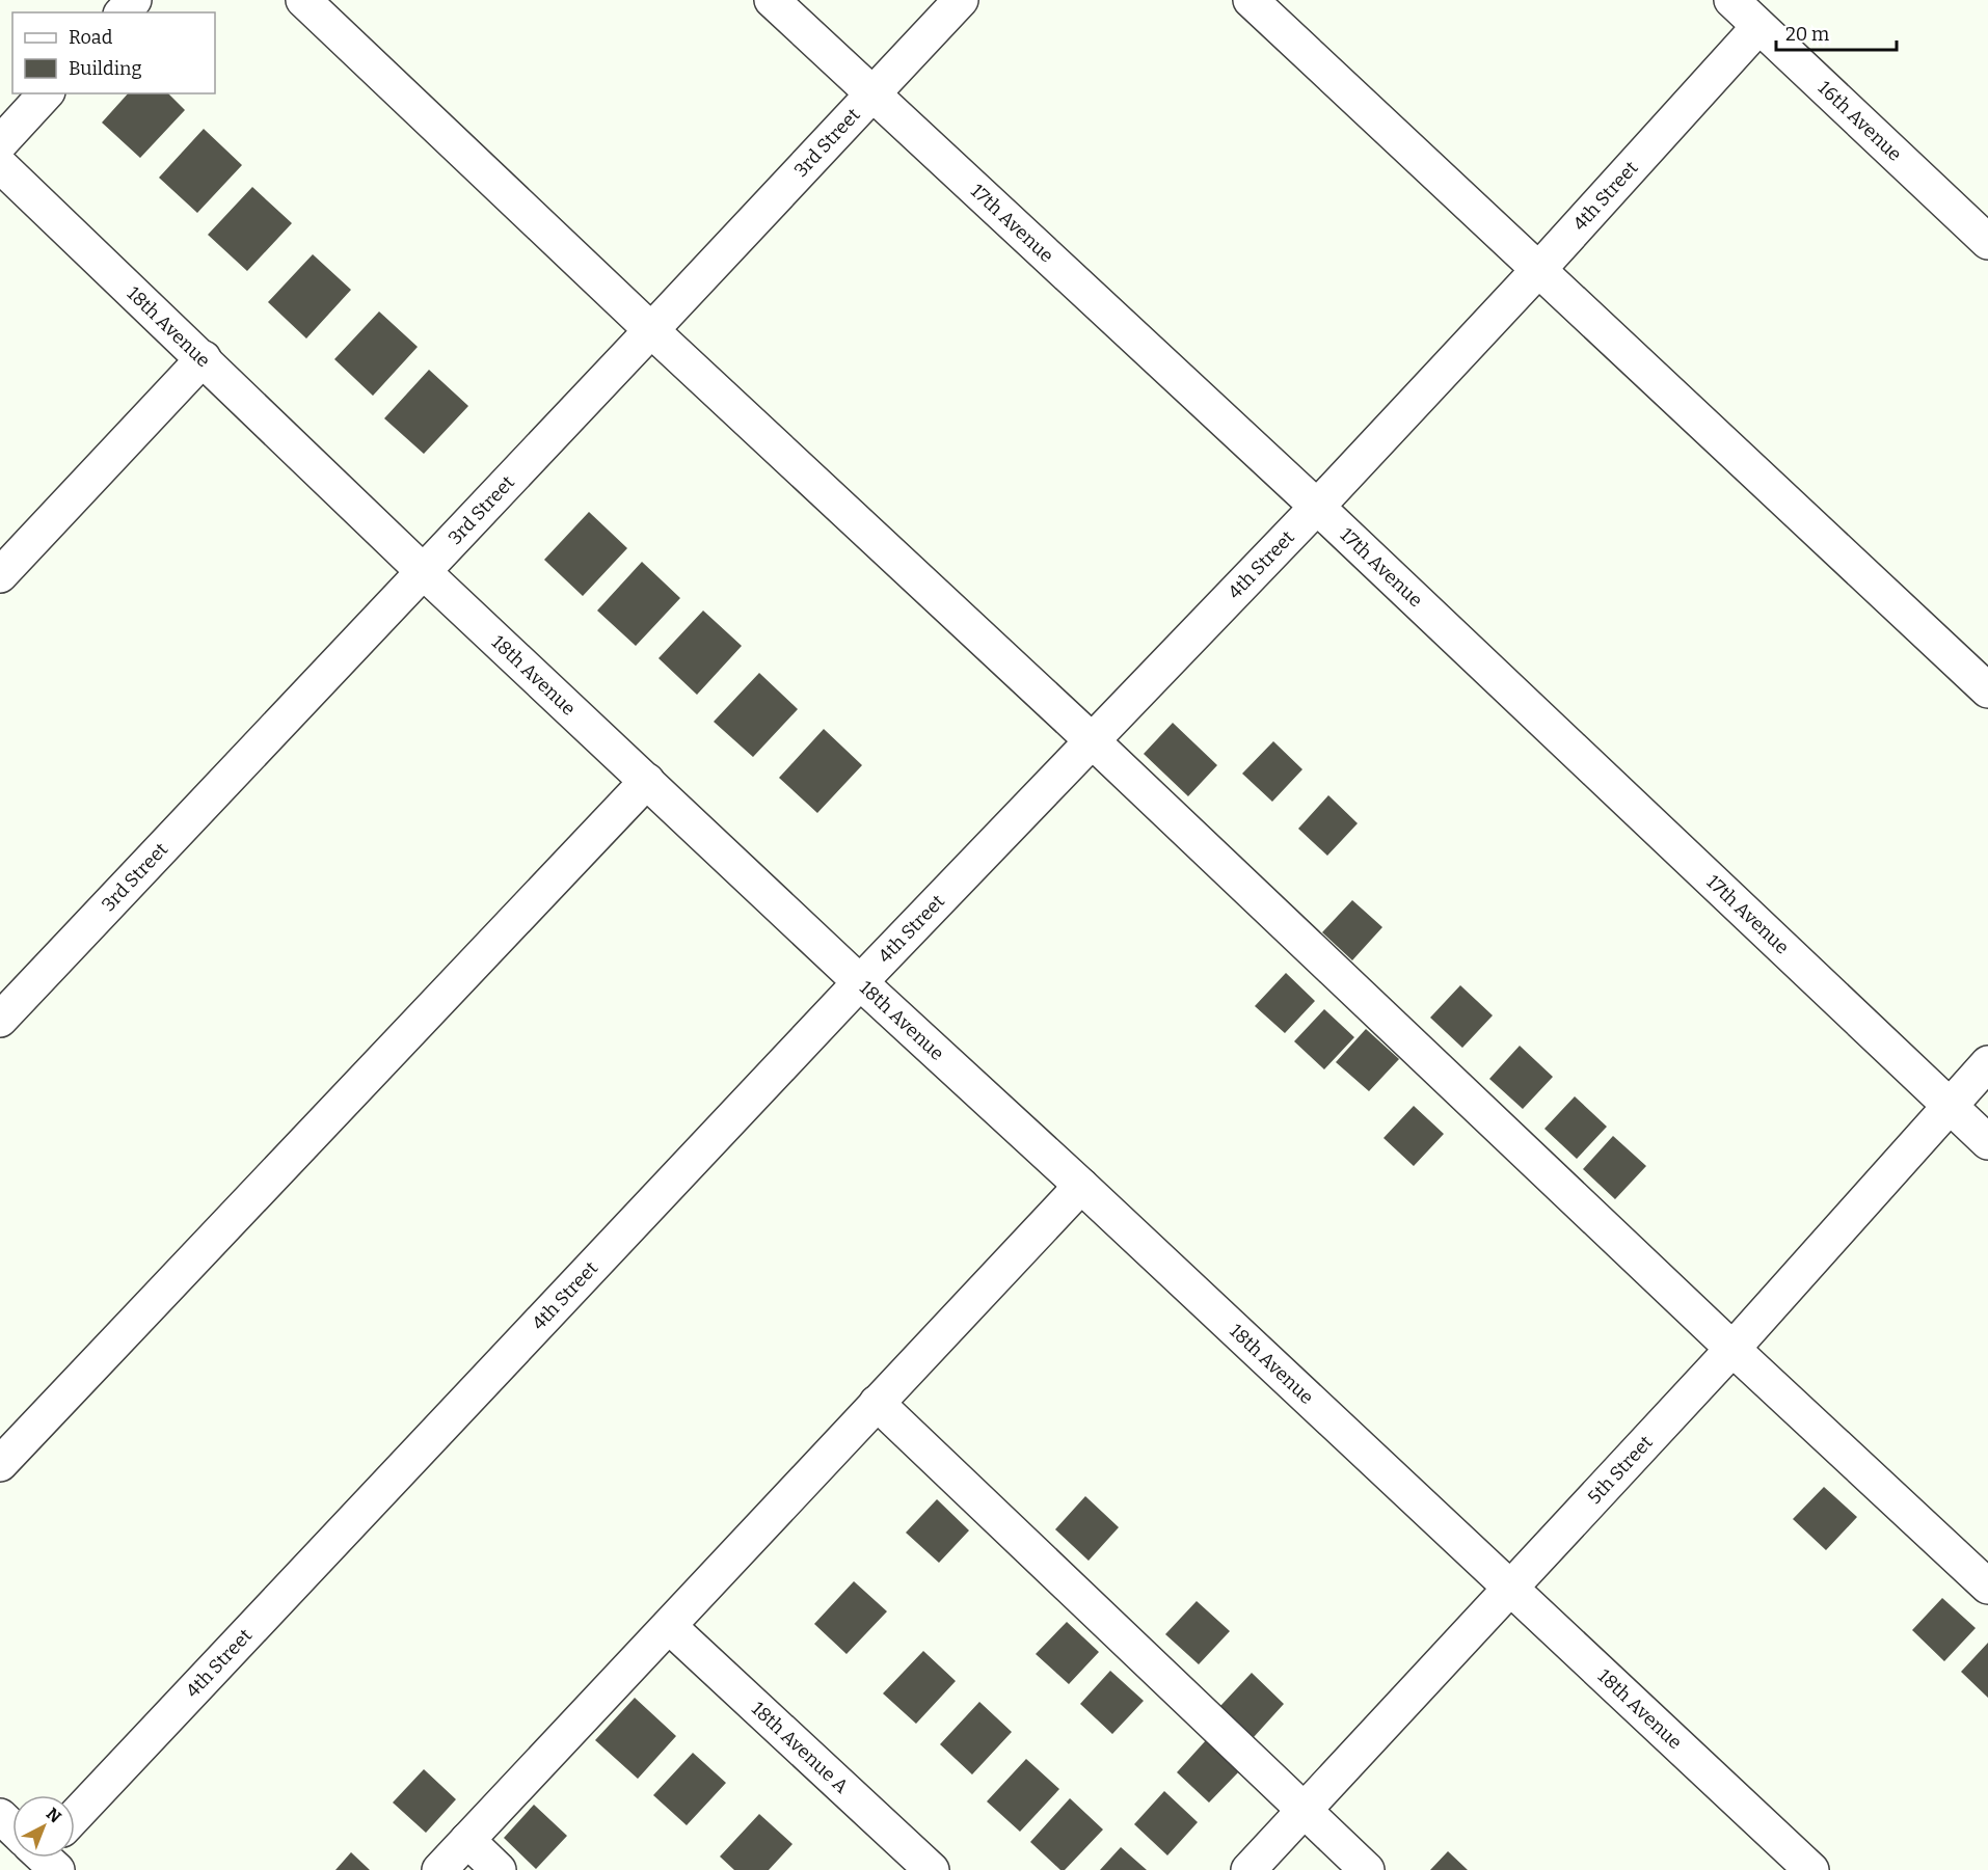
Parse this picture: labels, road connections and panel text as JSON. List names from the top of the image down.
{
  "streets": {
    "street": [
      "16th Avenue",
      "3rd Street",
      "4th Street",
      "17th Avenue",
      "18th Avenue",
      "5th Street",
      "18th Avenue A"
    ]
  },
  "crossings": [
    ["16th Avenue", "4th Street"],
    ["3rd Street", "17th Avenue"],
    ["3rd Street", "18th Avenue"],
    ["4th Street", "17th Avenue"],
    ["4th Street", "18th Avenue"],
    ["17th Avenue", "5th Street"],
    ["18th Avenue", "5th Street"]
  ],
  "legend": ["Road", "Building"],
  "scale_bar": "20 m",
  "north": "top right"
}
